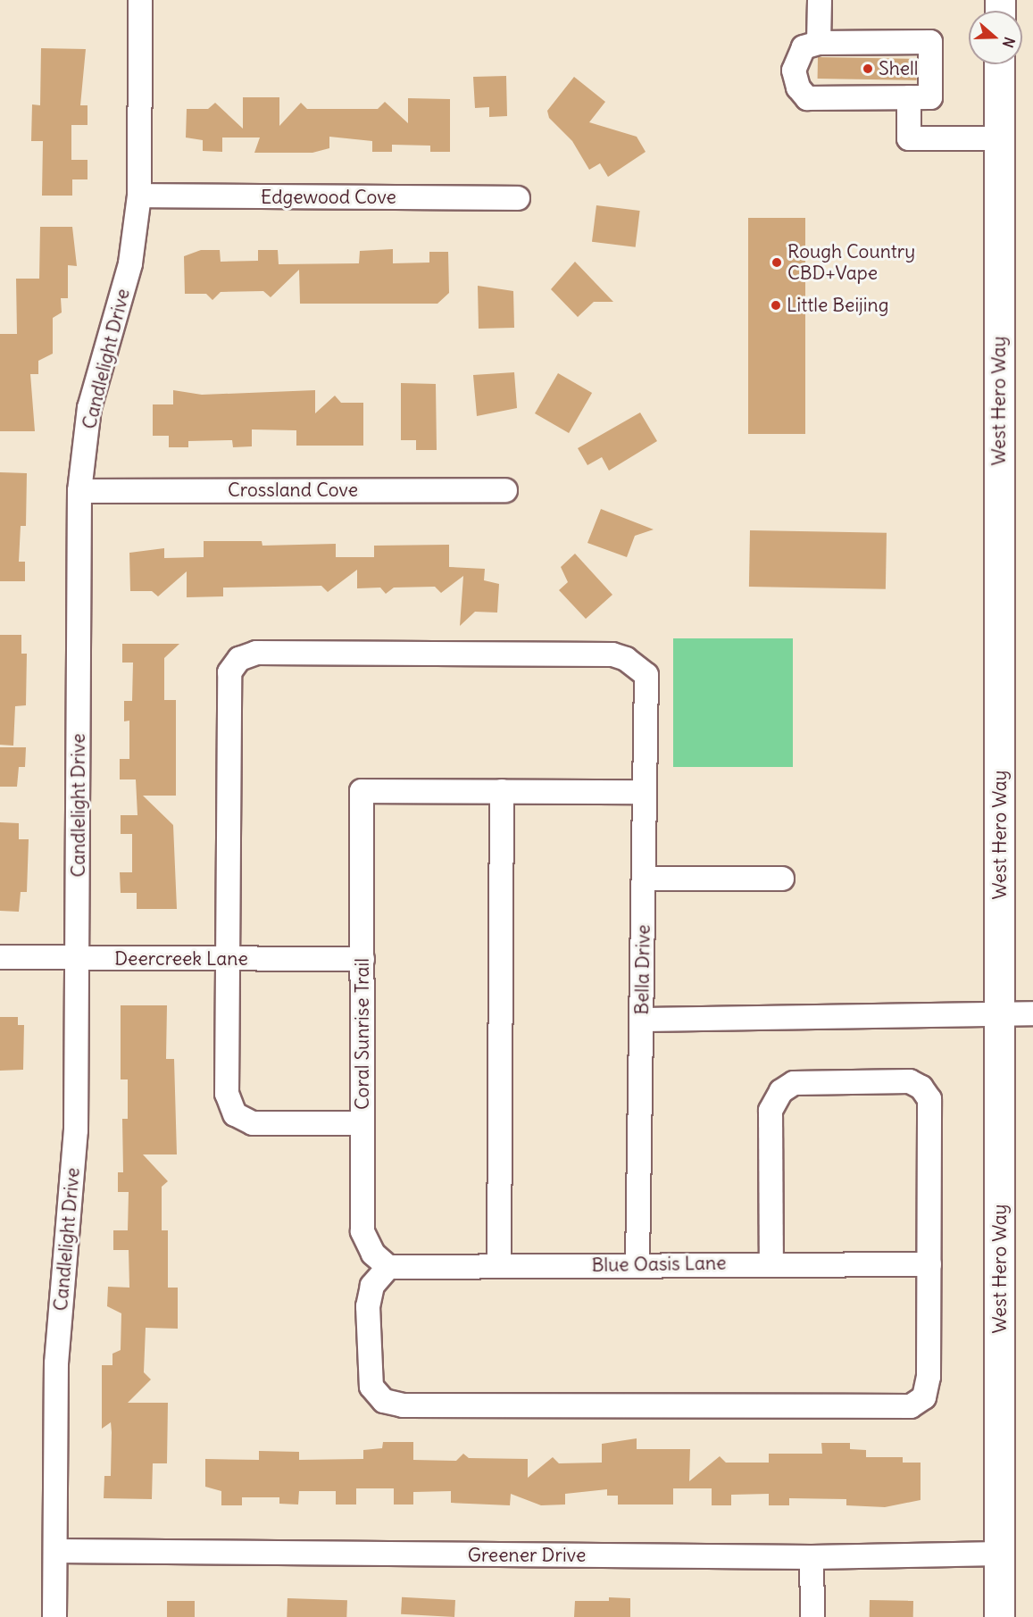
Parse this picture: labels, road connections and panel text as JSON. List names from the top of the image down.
{
  "streets": {
    "main road": ["West Hero Way"],
    "street": [
      "Edgewood Cove",
      "Candlelight Drive",
      "Crossland Cove",
      "Deercreek Lane",
      "Bella Drive",
      "Coral Sunrise Trail",
      "Blue Oasis Lane",
      "Greener Drive"
    ]
  },
  "crossings": [
    ["Edgewood Cove", "Candlelight Drive"],
    ["Candlelight Drive", "Crossland Cove"],
    ["Candlelight Drive", "Deercreek Lane"],
    ["Candlelight Drive", "Greener Drive"],
    ["West Hero Way", "Greener Drive"],
    ["Deercreek Lane", "Bella Drive"],
    ["Deercreek Lane", "Coral Sunrise Trail"],
    ["Bella Drive", "Blue Oasis Lane"],
    ["Coral Sunrise Trail", "Blue Oasis Lane"]
  ],
  "places": ["Shell", "Rough Country CBD+Vape", "Little Beijing"],
  "north": "right"
}
